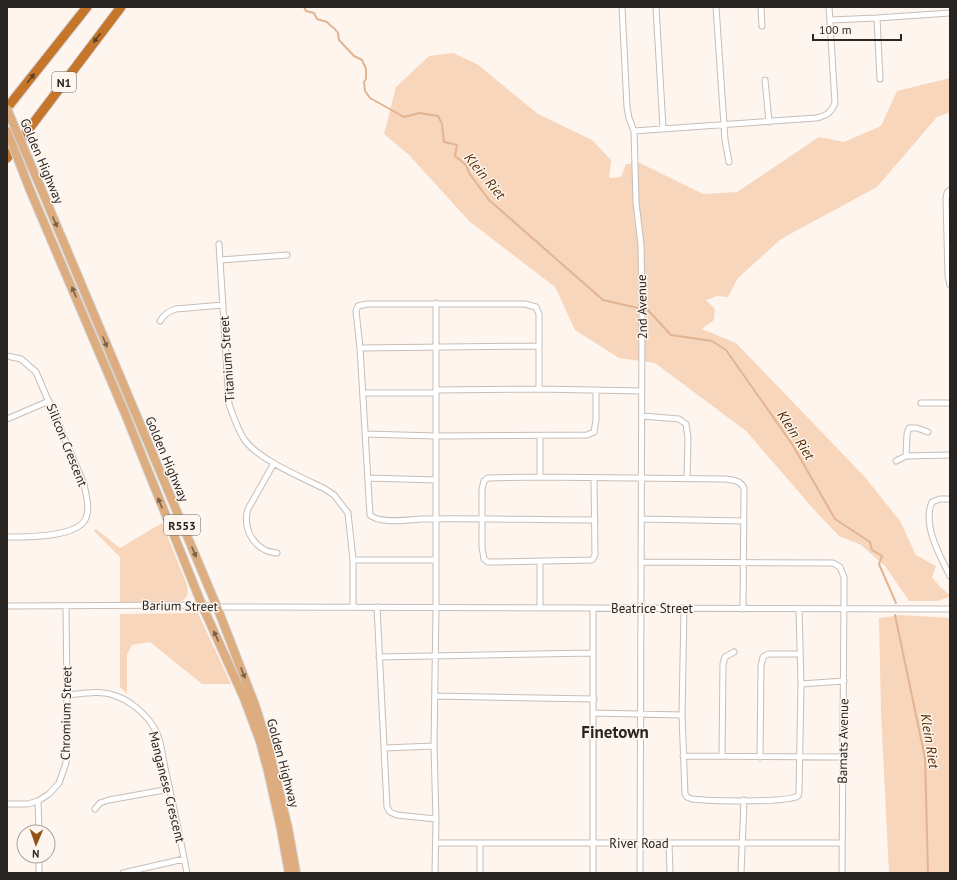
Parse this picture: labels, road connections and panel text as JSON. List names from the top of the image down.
{
  "streets": {
    "highway": ["N1"],
    "main road": ["Golden Highway", "R553"],
    "street": [
      "2nd Avenue",
      "Titanium Street",
      "Silicon Crescent",
      "Barium Street",
      "Beatrice Street",
      "Chromium Street",
      "Barnats Avenue",
      "Manganese Crescent",
      "River Road"
    ]
  },
  "crossings": [
    ["N1", "Golden Highway"],
    ["Golden Highway", "Barium Street"],
    ["2nd Avenue", "Beatrice Street"],
    ["2nd Avenue", "River Road"],
    ["Titanium Street", "Barium Street"],
    ["Titanium Street", "Beatrice Street"],
    ["Barium Street", "Beatrice Street"],
    ["Barium Street", "Chromium Street"],
    ["Beatrice Street", "Barnats Avenue"],
    ["Chromium Street", "Manganese Crescent"],
    ["Barnats Avenue", "River Road"]
  ],
  "districts": ["Finetown"],
  "water": ["Klein Riet"],
  "scale_bar": "100 m",
  "north": "bottom"
}
